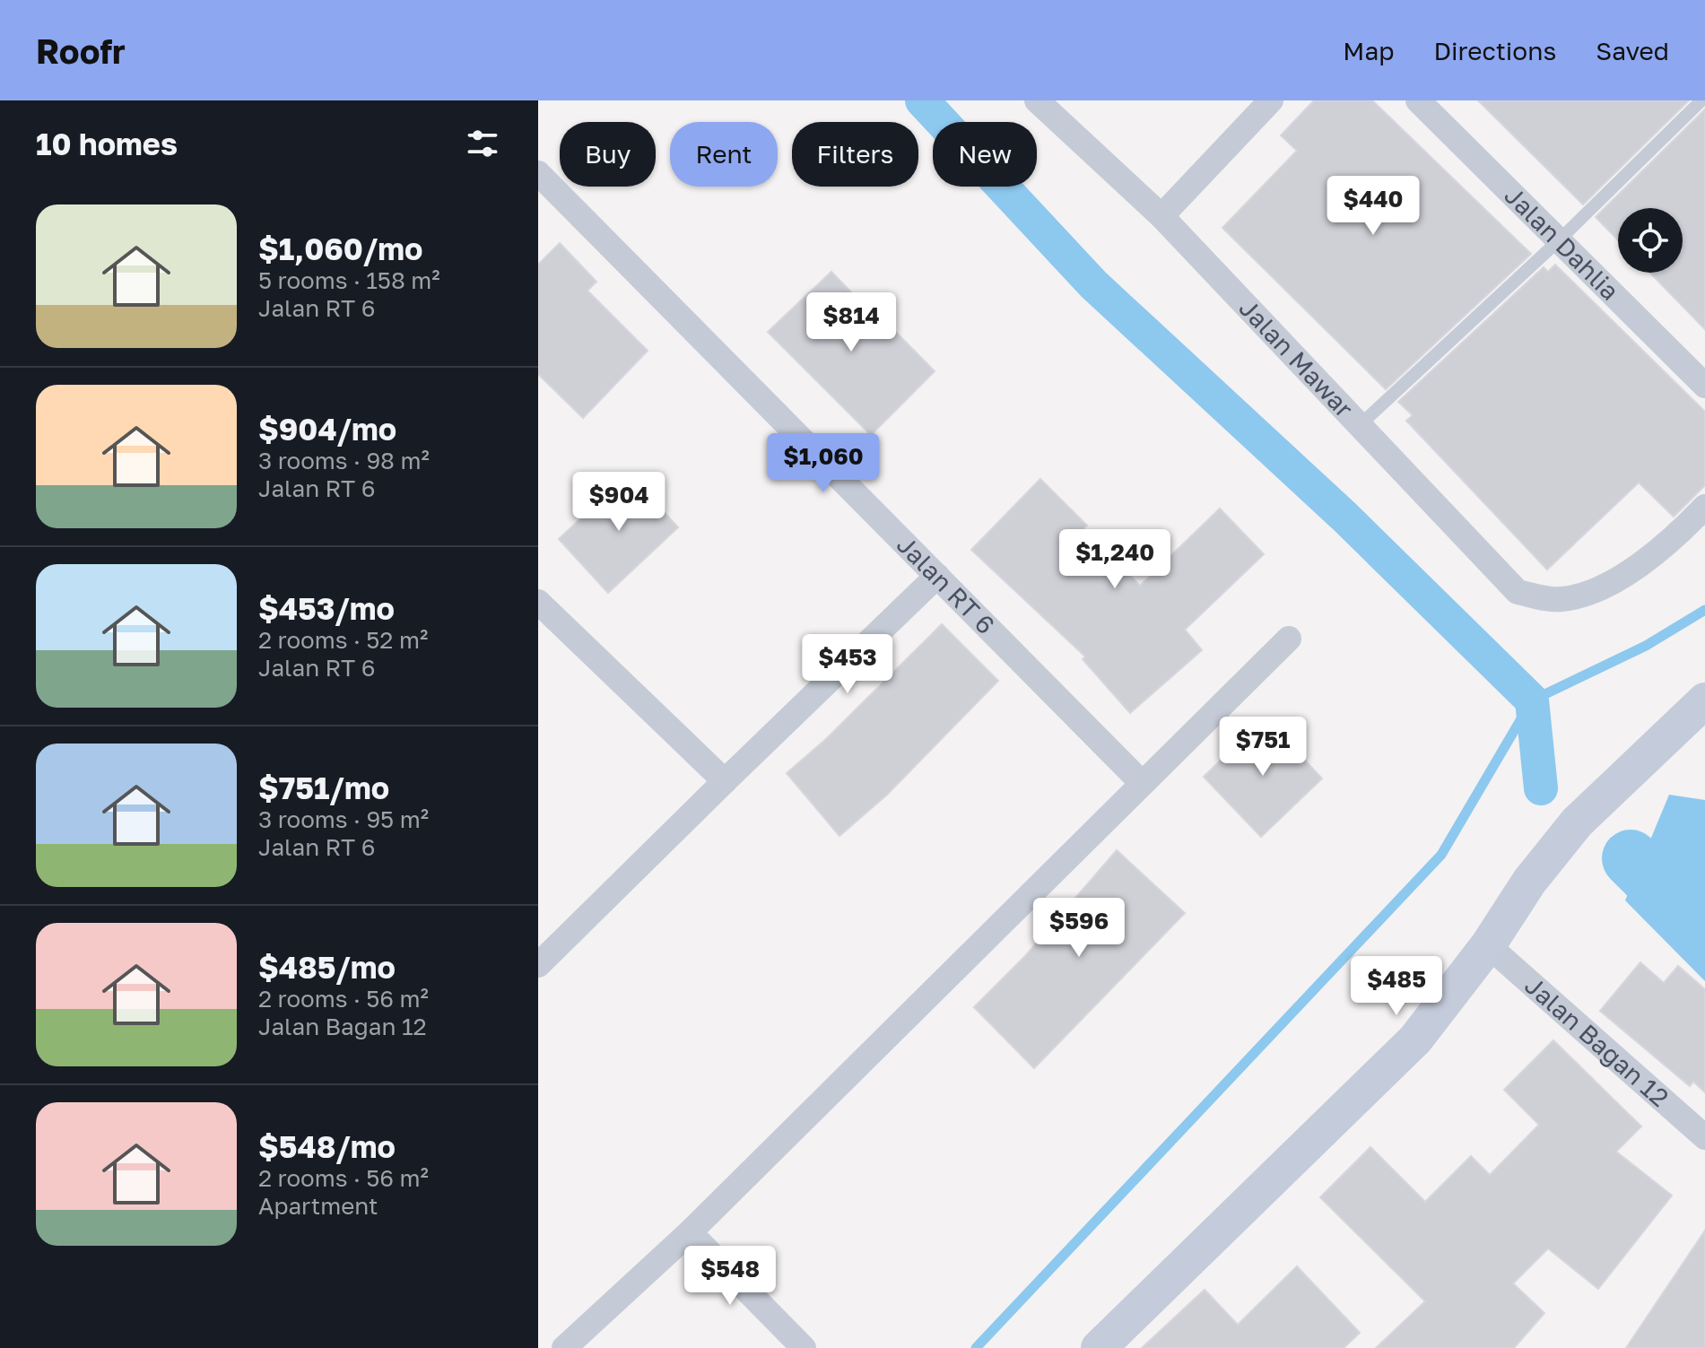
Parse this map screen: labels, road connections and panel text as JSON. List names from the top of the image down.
{
  "streets": {
    "street": [
      "Jalan Dahlia",
      "Jalan Mawar",
      "Jalan RT 6",
      "Jalan Bagan 12"
    ]
  },
  "page": {
    "header": "Roofr",
    "nav": ["Map", "Directions", "Saved"],
    "heading": "10 homes",
    "chip": [
      "Buy",
      "Rent",
      "Filters",
      "New"
    ],
    "price": [
      "$440",
      "$814",
      "$1,060",
      "$904",
      "$1,240",
      "$453",
      "$751",
      "$596",
      "$485",
      "$548"
    ],
    "list": [
      {
        "name": "$1,060/mo",
        "note": "5 rooms · 158 m² · Jalan RT 6"
      },
      {
        "name": "$904/mo",
        "note": "3 rooms · 98 m² · Jalan RT 6"
      },
      {
        "name": "$453/mo",
        "note": "2 rooms · 52 m² · Jalan RT 6"
      },
      {
        "name": "$751/mo",
        "note": "3 rooms · 95 m² · Jalan RT 6"
      },
      {
        "name": "$485/mo",
        "note": "2 rooms · 56 m² · Jalan Bagan 12"
      },
      {
        "name": "$548/mo",
        "note": "2 rooms · 56 m² · Apartment"
      }
    ]
  }
}
